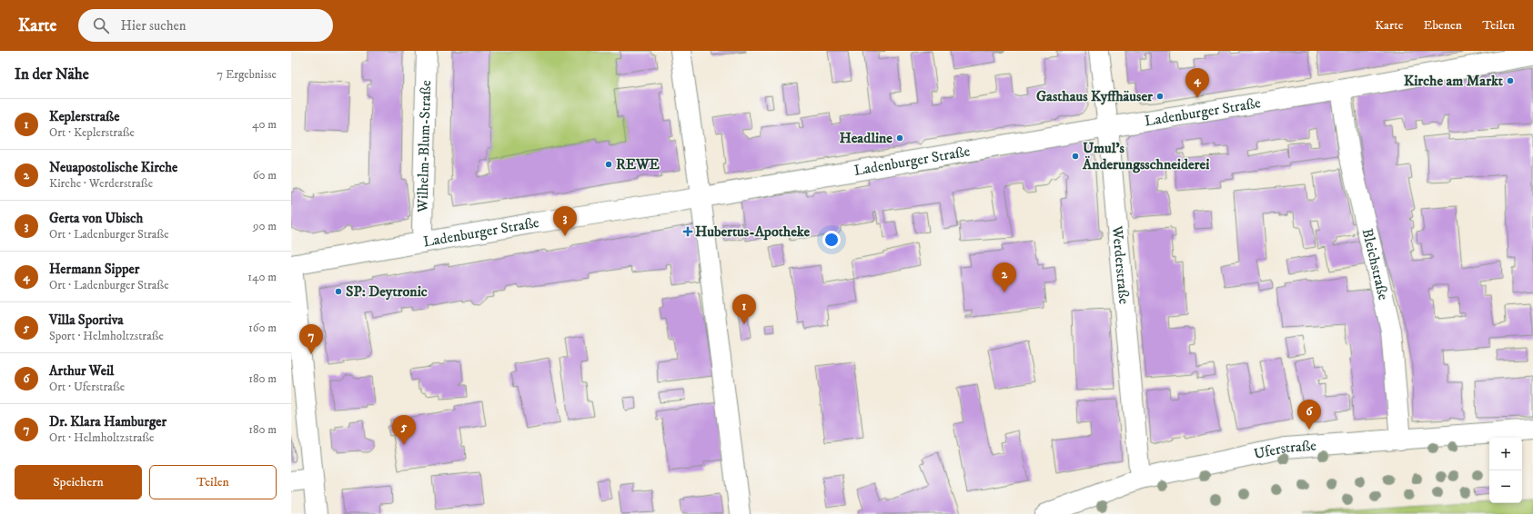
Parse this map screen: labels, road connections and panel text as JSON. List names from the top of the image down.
{
  "streets": {
    "street": [
      "Ladenburger Straße",
      "Wilhelm-Blum-Straße",
      "Werderstraße",
      "Bleichstraße",
      "Uferstraße"
    ]
  },
  "crossings": [
    ["Ladenburger Straße", "Wilhelm-Blum-Straße"],
    ["Ladenburger Straße", "Werderstraße"],
    ["Ladenburger Straße", "Bleichstraße"],
    ["Werderstraße", "Uferstraße"],
    ["Bleichstraße", "Uferstraße"]
  ],
  "places": {
    "other": [
      "Kirche am Markt",
      "Gasthaus Kyffhäuser",
      "Headline",
      "Umul's Änderungsschneiderei",
      "REWE",
      "SP: Deytronic"
    ],
    "health": ["Hubertus-Apotheke"]
  },
  "page": {
    "header": "Karte",
    "search": "Hier suchen",
    "nav": ["Karte", "Ebenen", "Teilen"],
    "heading": ["In der Nähe", "7 Ergebnisse"],
    "pins": [
      "4",
      "3",
      "2",
      "1",
      "7",
      "6",
      "5"
    ],
    "list": [
      {
        "mark": "1",
        "name": "Keplerstraße",
        "note": "Ort · Keplerstraße",
        "value": "40 m"
      },
      {
        "mark": "2",
        "name": "Neuapostolische Kirche",
        "note": "Kirche · Werderstraße",
        "value": "60 m"
      },
      {
        "mark": "3",
        "name": "Gerta von Ubisch",
        "note": "Ort · Ladenburger Straße",
        "value": "90 m"
      },
      {
        "mark": "4",
        "name": "Hermann Sipper",
        "note": "Ort · Ladenburger Straße",
        "value": "140 m"
      },
      {
        "mark": "5",
        "name": "Villa Sportiva",
        "note": "Sport · Helmholtzstraße",
        "value": "160 m"
      },
      {
        "mark": "6",
        "name": "Arthur Weil",
        "note": "Ort · Uferstraße",
        "value": "180 m"
      },
      {
        "mark": "7",
        "name": "Dr. Klara Hamburger",
        "note": "Ort · Helmholtzstraße",
        "value": "180 m"
      }
    ],
    "map_buttons": ["+", "−"],
    "buttons": ["Speichern", "Teilen"]
  }
}
